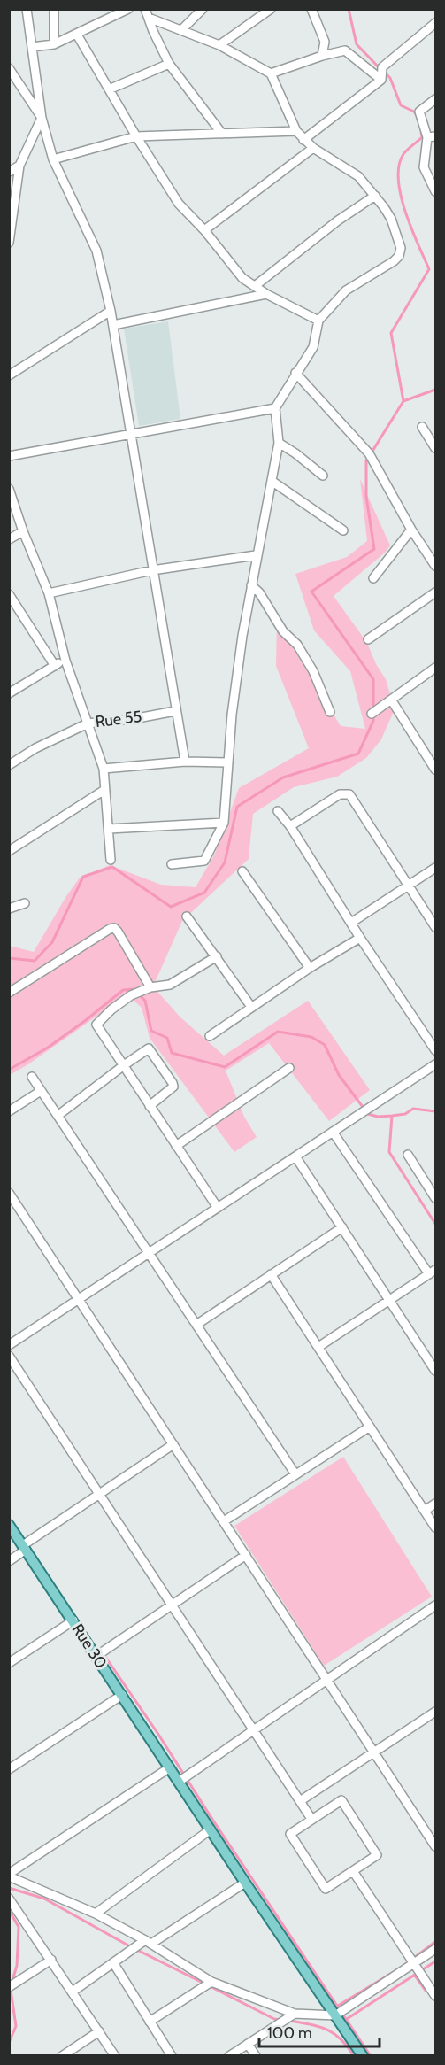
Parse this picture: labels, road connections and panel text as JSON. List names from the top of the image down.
{
  "streets": {
    "main road": ["Rue 30"],
    "street": ["Rue 55"]
  },
  "scale_bar": "100 m"
}
